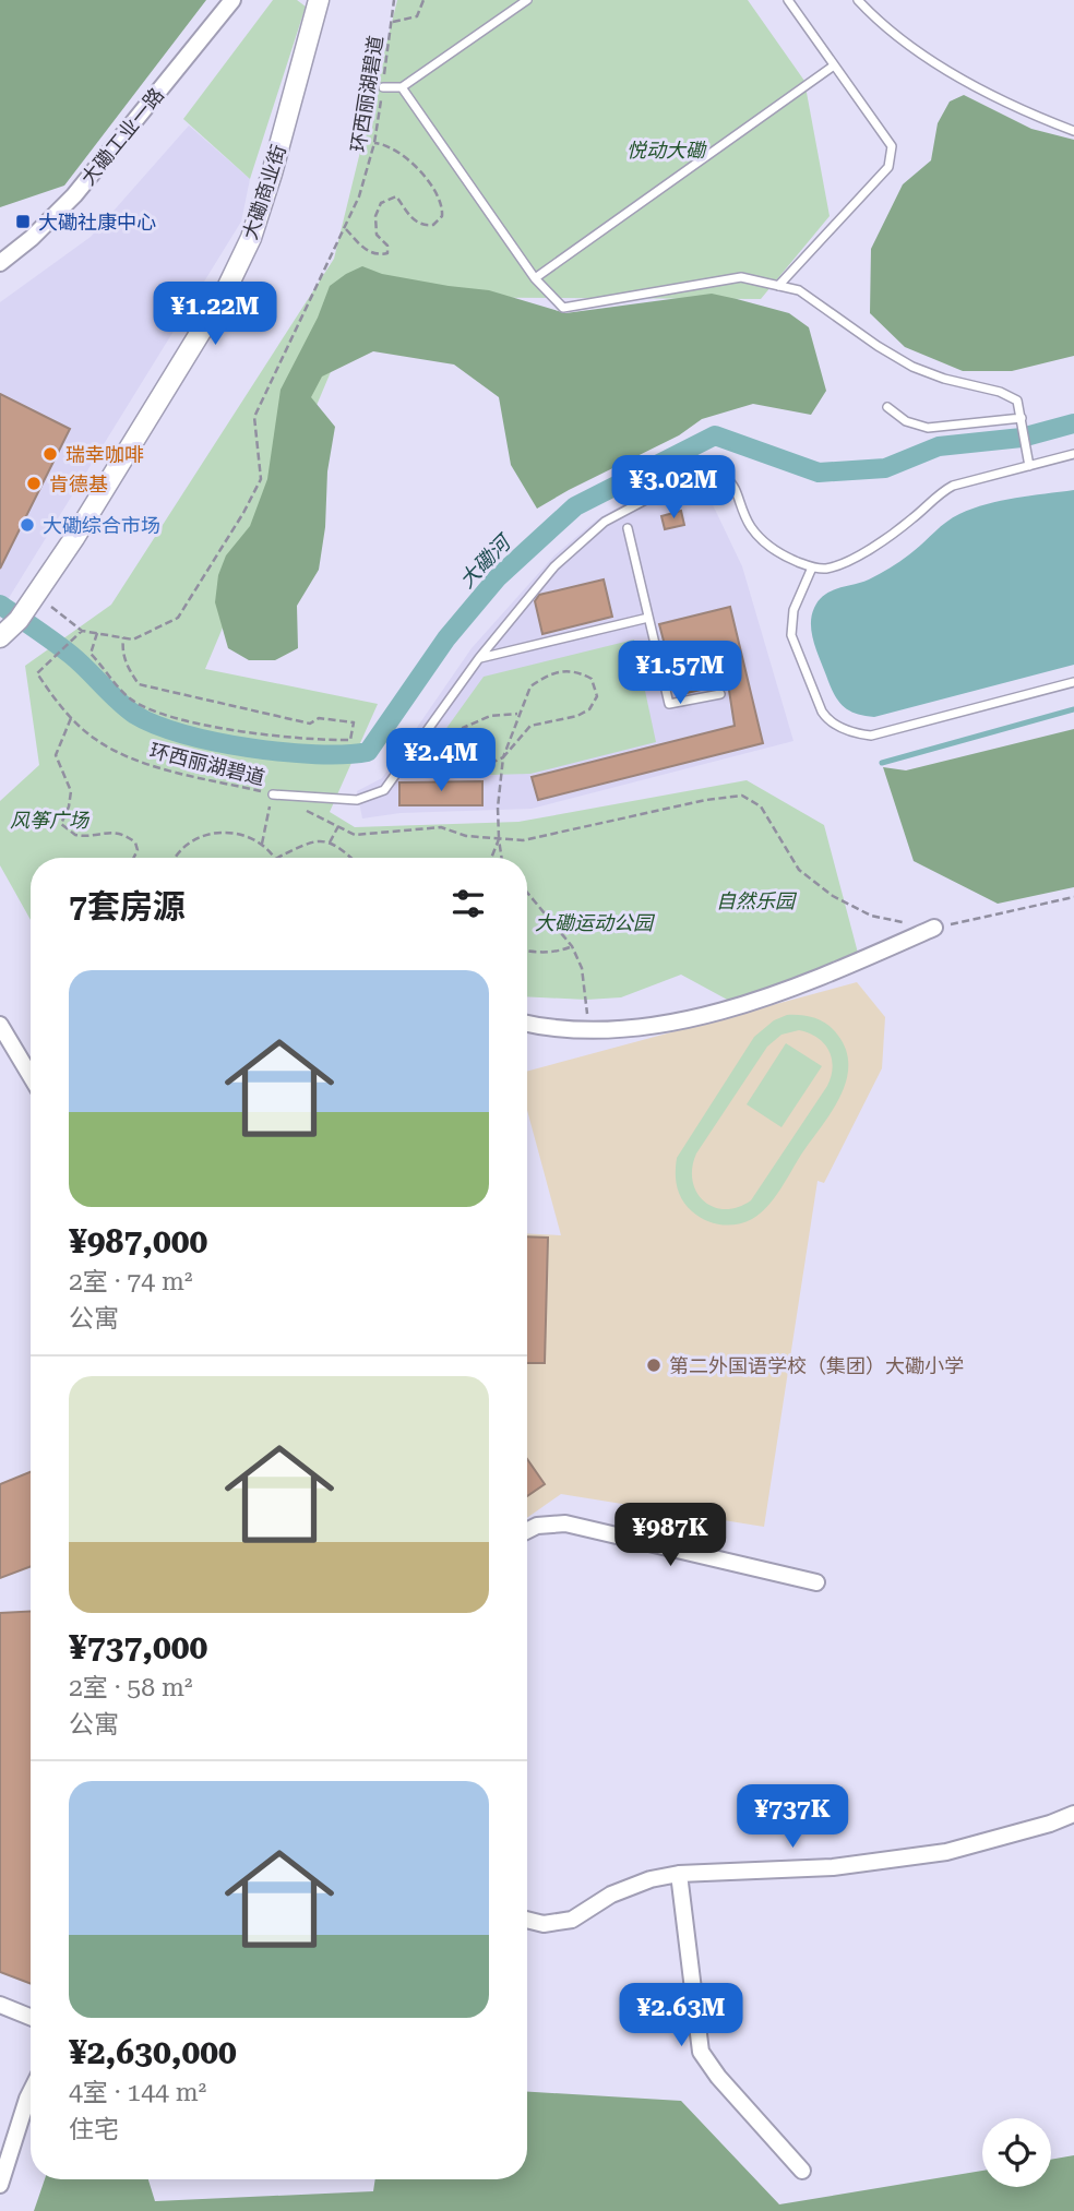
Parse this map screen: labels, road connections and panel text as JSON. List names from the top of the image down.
{
  "streets": {
    "street": ["大磡工业一路", "大磡商业街"],
    "path": ["环西丽湖碧道"]
  },
  "water": ["大磡河"],
  "parks": [
    "悦动大磡",
    "风筝广场",
    "自然乐园",
    "大磡运动公园"
  ],
  "places": {
    "transit": ["大磡社康中心"],
    "other": [
      "瑞幸咖啡",
      "肯德基",
      "大磡综合市场",
      "第二外国语学校（集团）大磡小学"
    ]
  },
  "page": {
    "price": [
      "¥1.22M",
      "¥3.02M",
      "¥1.57M",
      "¥2.4M",
      "¥987K",
      "¥737K",
      "¥2.63M"
    ],
    "heading": "7套房源",
    "list": [
      {
        "name": "¥987,000",
        "note": "2室 · 74 m² · 公寓"
      },
      {
        "name": "¥737,000",
        "note": "2室 · 58 m² · 公寓"
      },
      {
        "name": "¥2,630,000",
        "note": "4室 · 144 m² · 住宅"
      }
    ]
  }
}
